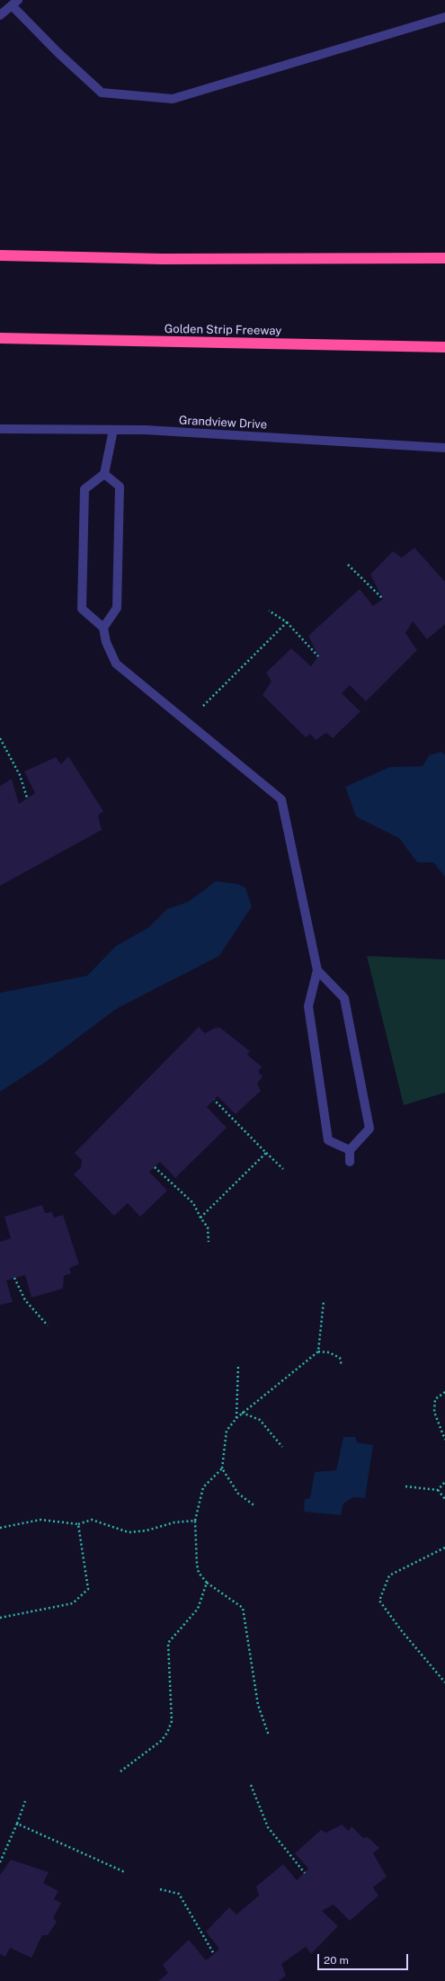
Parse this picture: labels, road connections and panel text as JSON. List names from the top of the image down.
{
  "streets": {
    "highway": ["Golden Strip Freeway"],
    "street": ["Grandview Drive"]
  },
  "scale_bar": "20 m"
}
